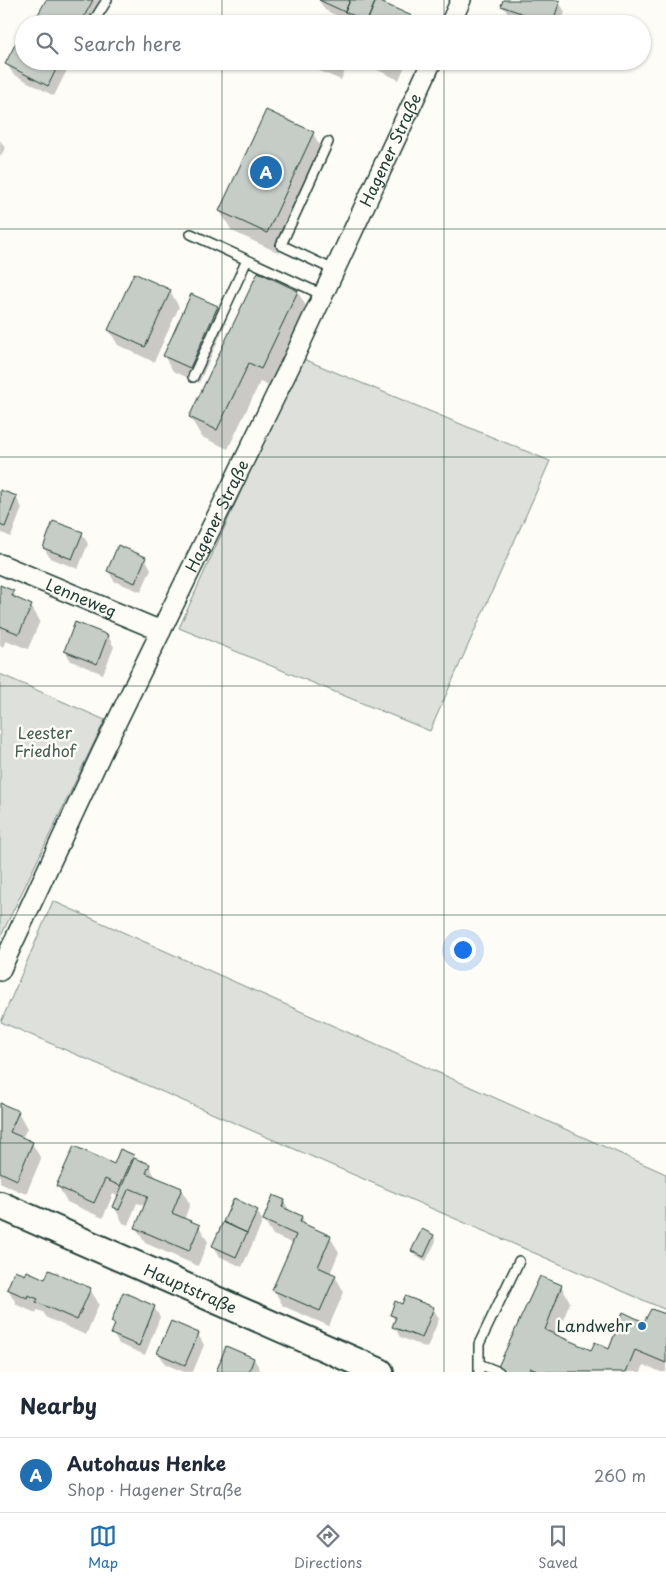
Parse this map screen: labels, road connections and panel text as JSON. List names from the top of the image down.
{
  "streets": {
    "main road": ["Hauptstraße"],
    "street": ["Hagener Straße", "Lenneweg"]
  },
  "crossings": [
    ["Hagener Straße", "Lenneweg"]
  ],
  "parks": ["Leester Friedhof"],
  "places": ["Landwehr"],
  "page": {
    "search": "Search here",
    "pins": "A",
    "heading": "Nearby",
    "list": [
      {
        "mark": "A",
        "name": "Autohaus Henke",
        "note": "Shop · Hagener Straße",
        "value": "260 m"
      }
    ],
    "nav": ["Map", "Directions", "Saved"]
  }
}
